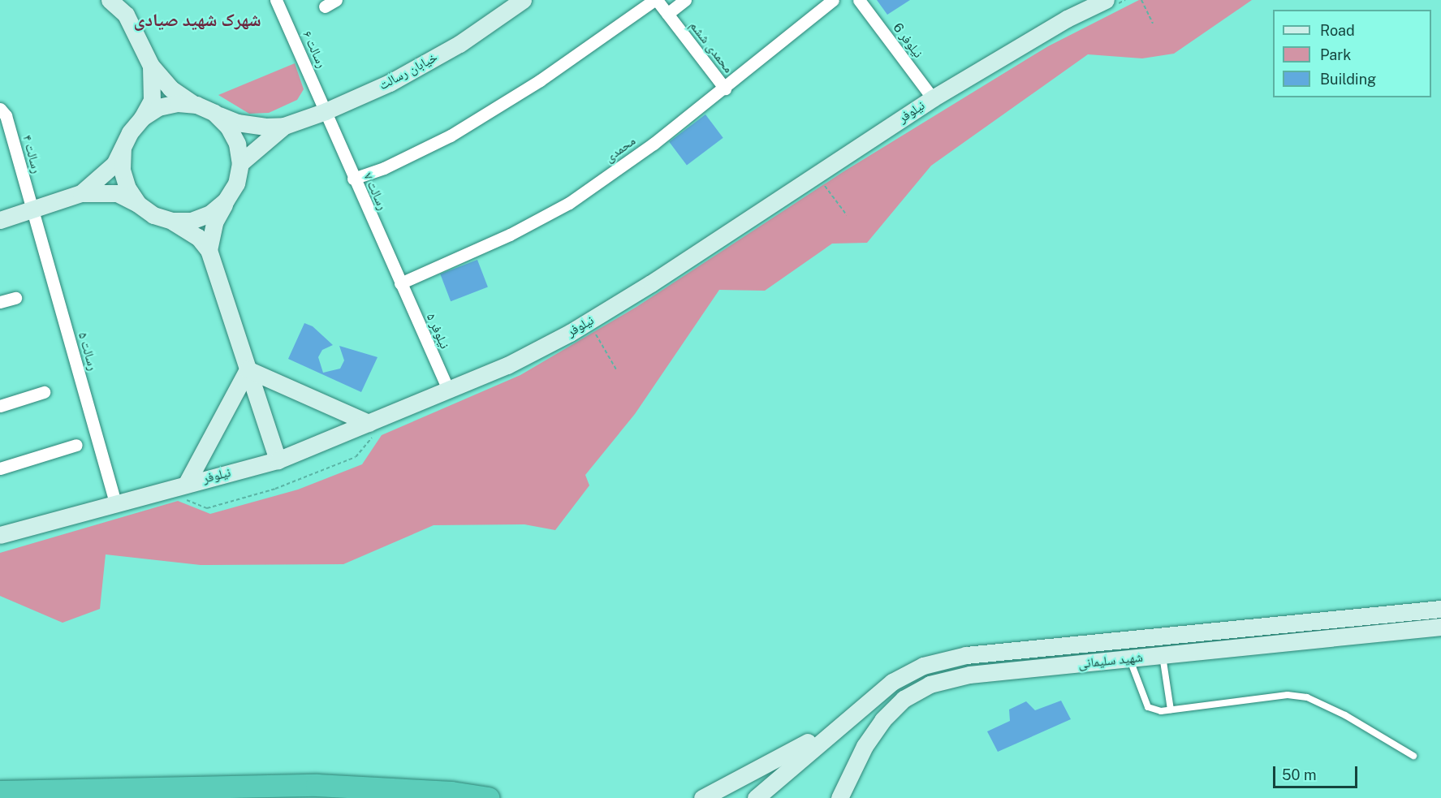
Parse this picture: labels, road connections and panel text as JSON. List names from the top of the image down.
{
  "streets": {
    "main road": ["خیابان رسالت", "نیلوفر", "شهید سلیمانی"],
    "street": [
      "نیلوفر 6",
      "محمدی ششم",
      "رسالت ۶",
      "محمدی",
      "رسالت ۴",
      "رسالت ۷",
      "نیلوفر ۵",
      "رسالت ۵"
    ]
  },
  "crossings": [
    ["نیلوفر 6", "نیلوفر"],
    ["محمدی ششم", "محمدی"],
    ["رسالت ۶", "خیابان رسالت"],
    ["رسالت ۶", "رسالت ۷"],
    ["خیابان رسالت", "رسالت ۷"],
    ["نیلوفر", "نیلوفر ۵"],
    ["نیلوفر", "رسالت ۵"],
    ["محمدی", "رسالت ۷"],
    ["محمدی", "نیلوفر ۵"],
    ["رسالت ۴", "رسالت ۵"],
    ["رسالت ۷", "نیلوفر ۵"]
  ],
  "districts": ["شهرک شهید صیادی"],
  "legend": ["Road", "Park", "Building"],
  "scale_bar": "50 m"
}
